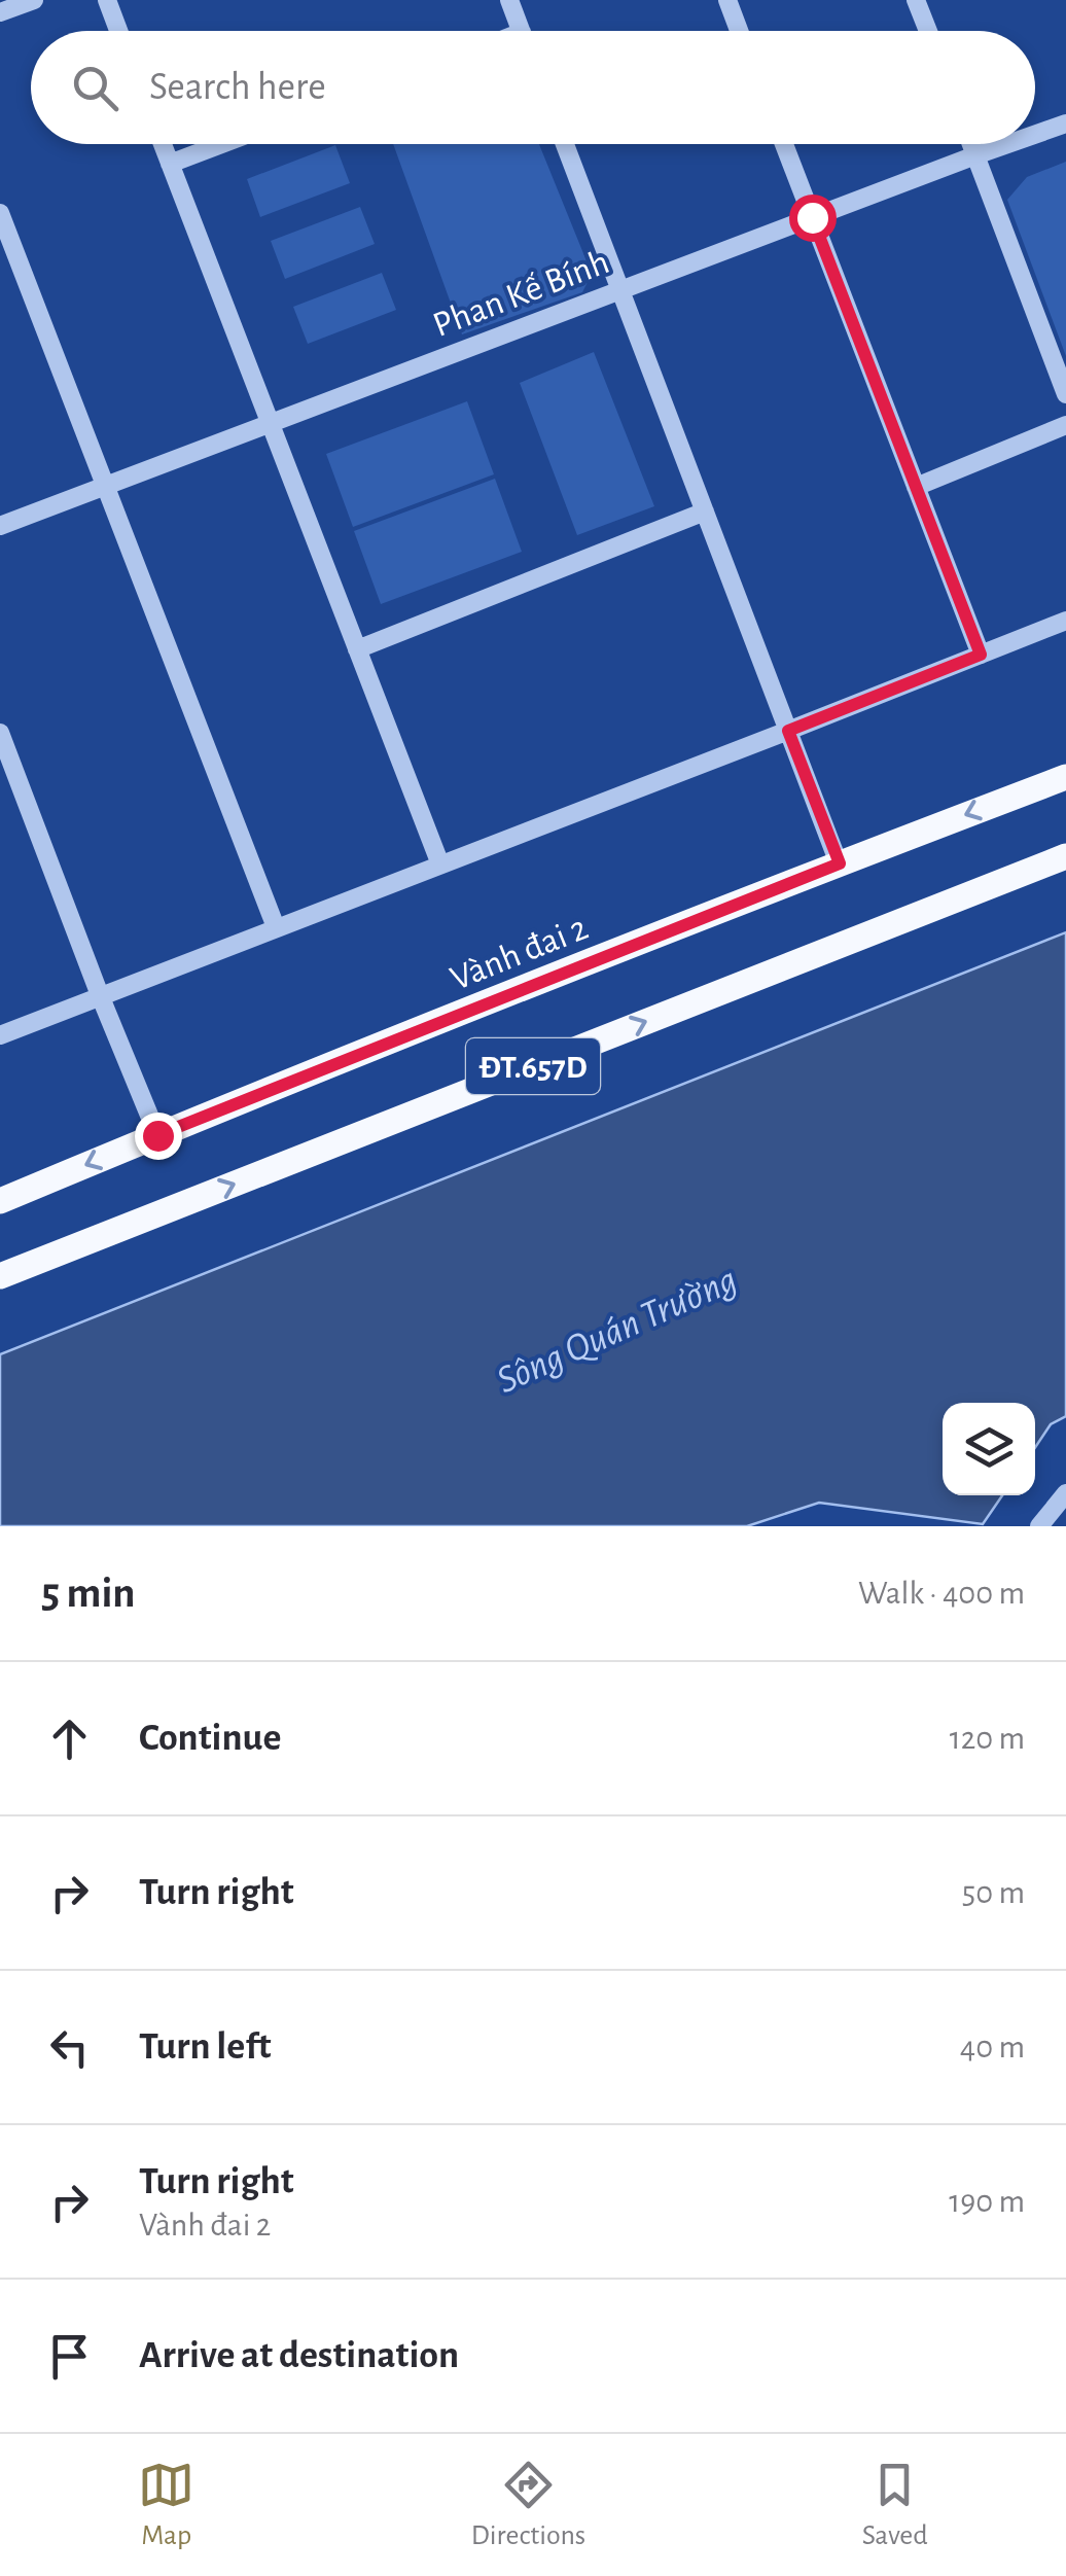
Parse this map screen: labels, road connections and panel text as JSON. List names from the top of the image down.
{
  "streets": {
    "main road": ["Vành đai 2", "ĐT.657D"],
    "street": ["Phan Kế Bính"]
  },
  "water": ["Sông Quán Trường"],
  "page": {
    "search": "Search here",
    "heading": ["5 min", "Walk · 400 m"],
    "list": [
      ["Continue", "120 m"],
      ["Turn right", "50 m"],
      ["Turn left", "40 m"],
      ["Turn right", "Vành đai 2", "190 m"],
      "Arrive at destination"
    ],
    "nav": ["Map", "Directions", "Saved"]
  }
}
